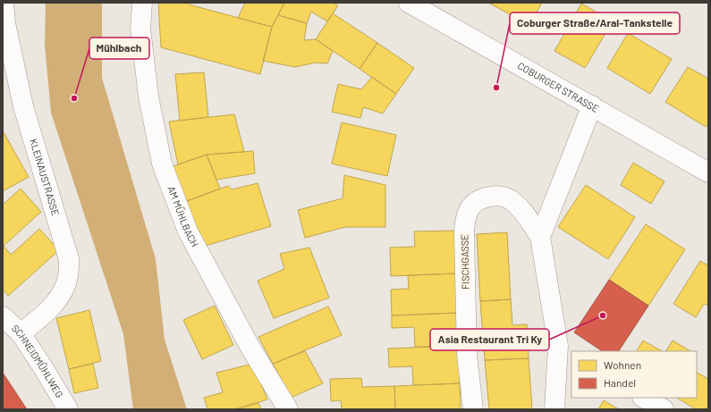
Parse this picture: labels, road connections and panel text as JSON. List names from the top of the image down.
{
  "streets": {
    "street": [
      "COBURGER STRASSE",
      "KLEINAUSTRASSE",
      "AM MÜHLBACH",
      "FISCHGASSE",
      "SCHNEIDMÜHLWEG"
    ]
  },
  "crossings": [
    ["KLEINAUSTRASSE", "SCHNEIDMÜHLWEG"]
  ],
  "places": ["Coburger Straße/Aral-Tankstelle", "Mühlbach", "Asia Restaurant Tri Ky"],
  "legend": ["Wohnen", "Handel"]
}
